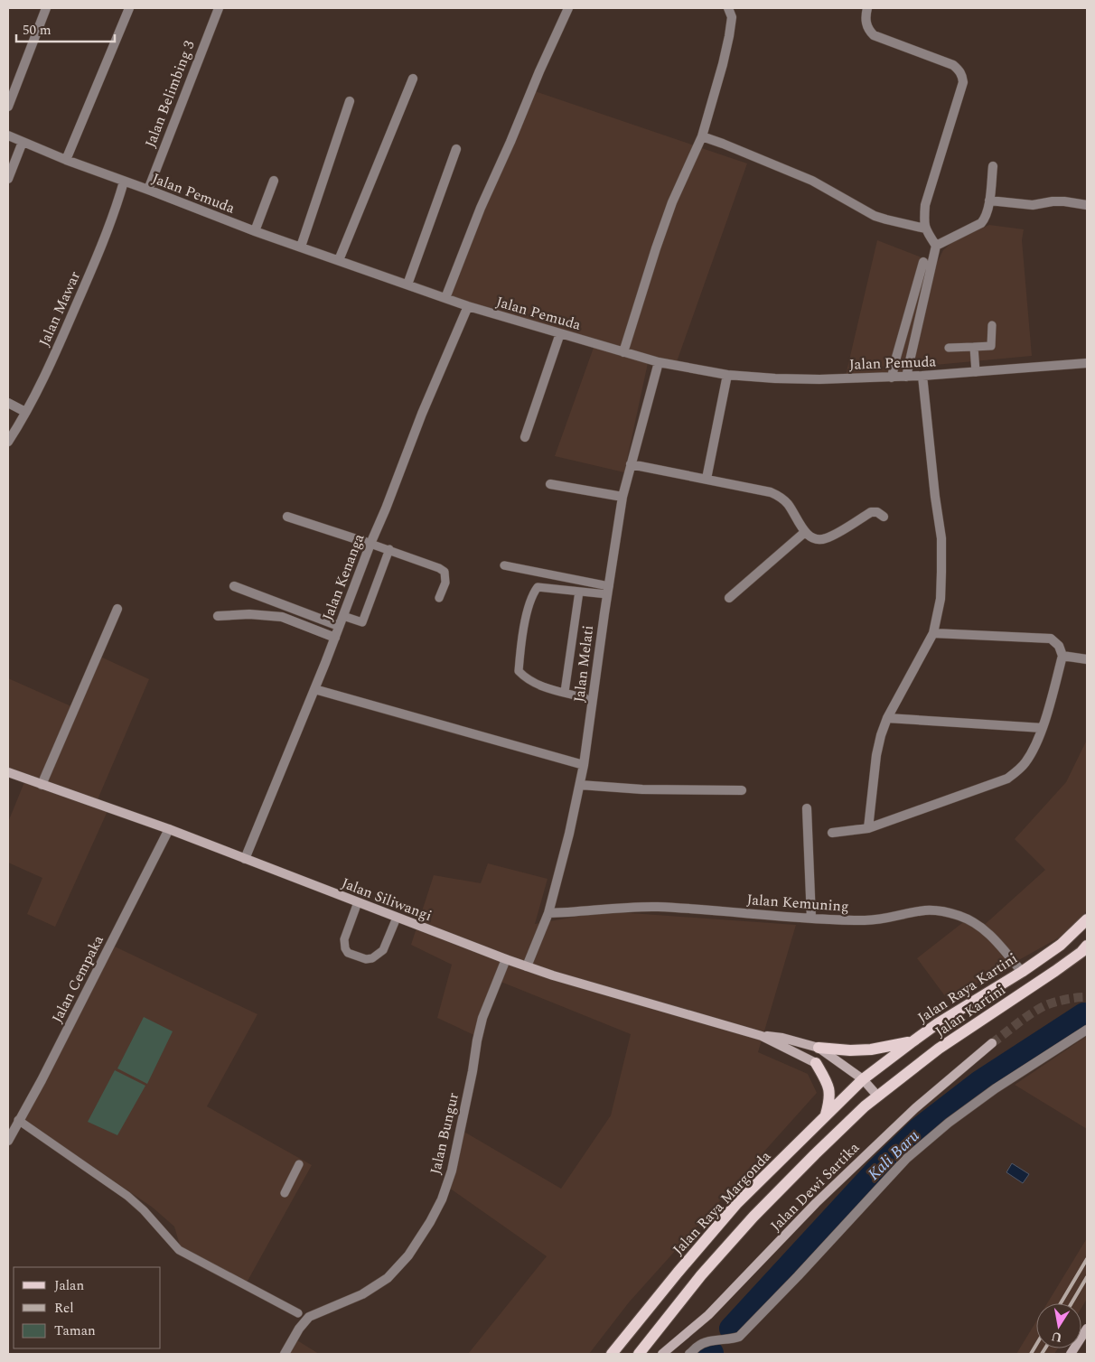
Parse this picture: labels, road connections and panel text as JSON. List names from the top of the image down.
{
  "streets": {
    "main road": [
      "Jalan Siliwangi",
      "Jalan Raya Kartini",
      "Jalan Kartini",
      "Jalan Dewi Sartika",
      "Jalan Raya Margonda"
    ],
    "street": [
      "Jalan Belimbing 3",
      "Jalan Pemuda",
      "Jalan Mawar",
      "Jalan Kenanga",
      "Jalan Melati",
      "Jalan Kemuning",
      "Jalan Cempaka",
      "Jalan Bungur"
    ]
  },
  "crossings": [
    ["Jalan Belimbing 3", "Jalan Pemuda"],
    ["Jalan Pemuda", "Jalan Mawar"],
    ["Jalan Pemuda", "Jalan Kenanga"],
    ["Jalan Pemuda", "Jalan Melati"],
    ["Jalan Kenanga", "Jalan Siliwangi"],
    ["Jalan Melati", "Jalan Siliwangi"],
    ["Jalan Melati", "Jalan Kemuning"],
    ["Jalan Siliwangi", "Jalan Cempaka"],
    ["Jalan Siliwangi", "Jalan Raya Kartini"],
    ["Jalan Siliwangi", "Jalan Kartini"],
    ["Jalan Siliwangi", "Jalan Bungur"],
    ["Jalan Siliwangi", "Jalan Raya Margonda"],
    ["Jalan Kemuning", "Jalan Raya Kartini"],
    ["Jalan Raya Kartini", "Jalan Raya Margonda"]
  ],
  "water": ["Kali Baru"],
  "legend": ["Jalan", "Rel", "Taman"],
  "scale_bar": "50 m",
  "north": "bottom"
}
